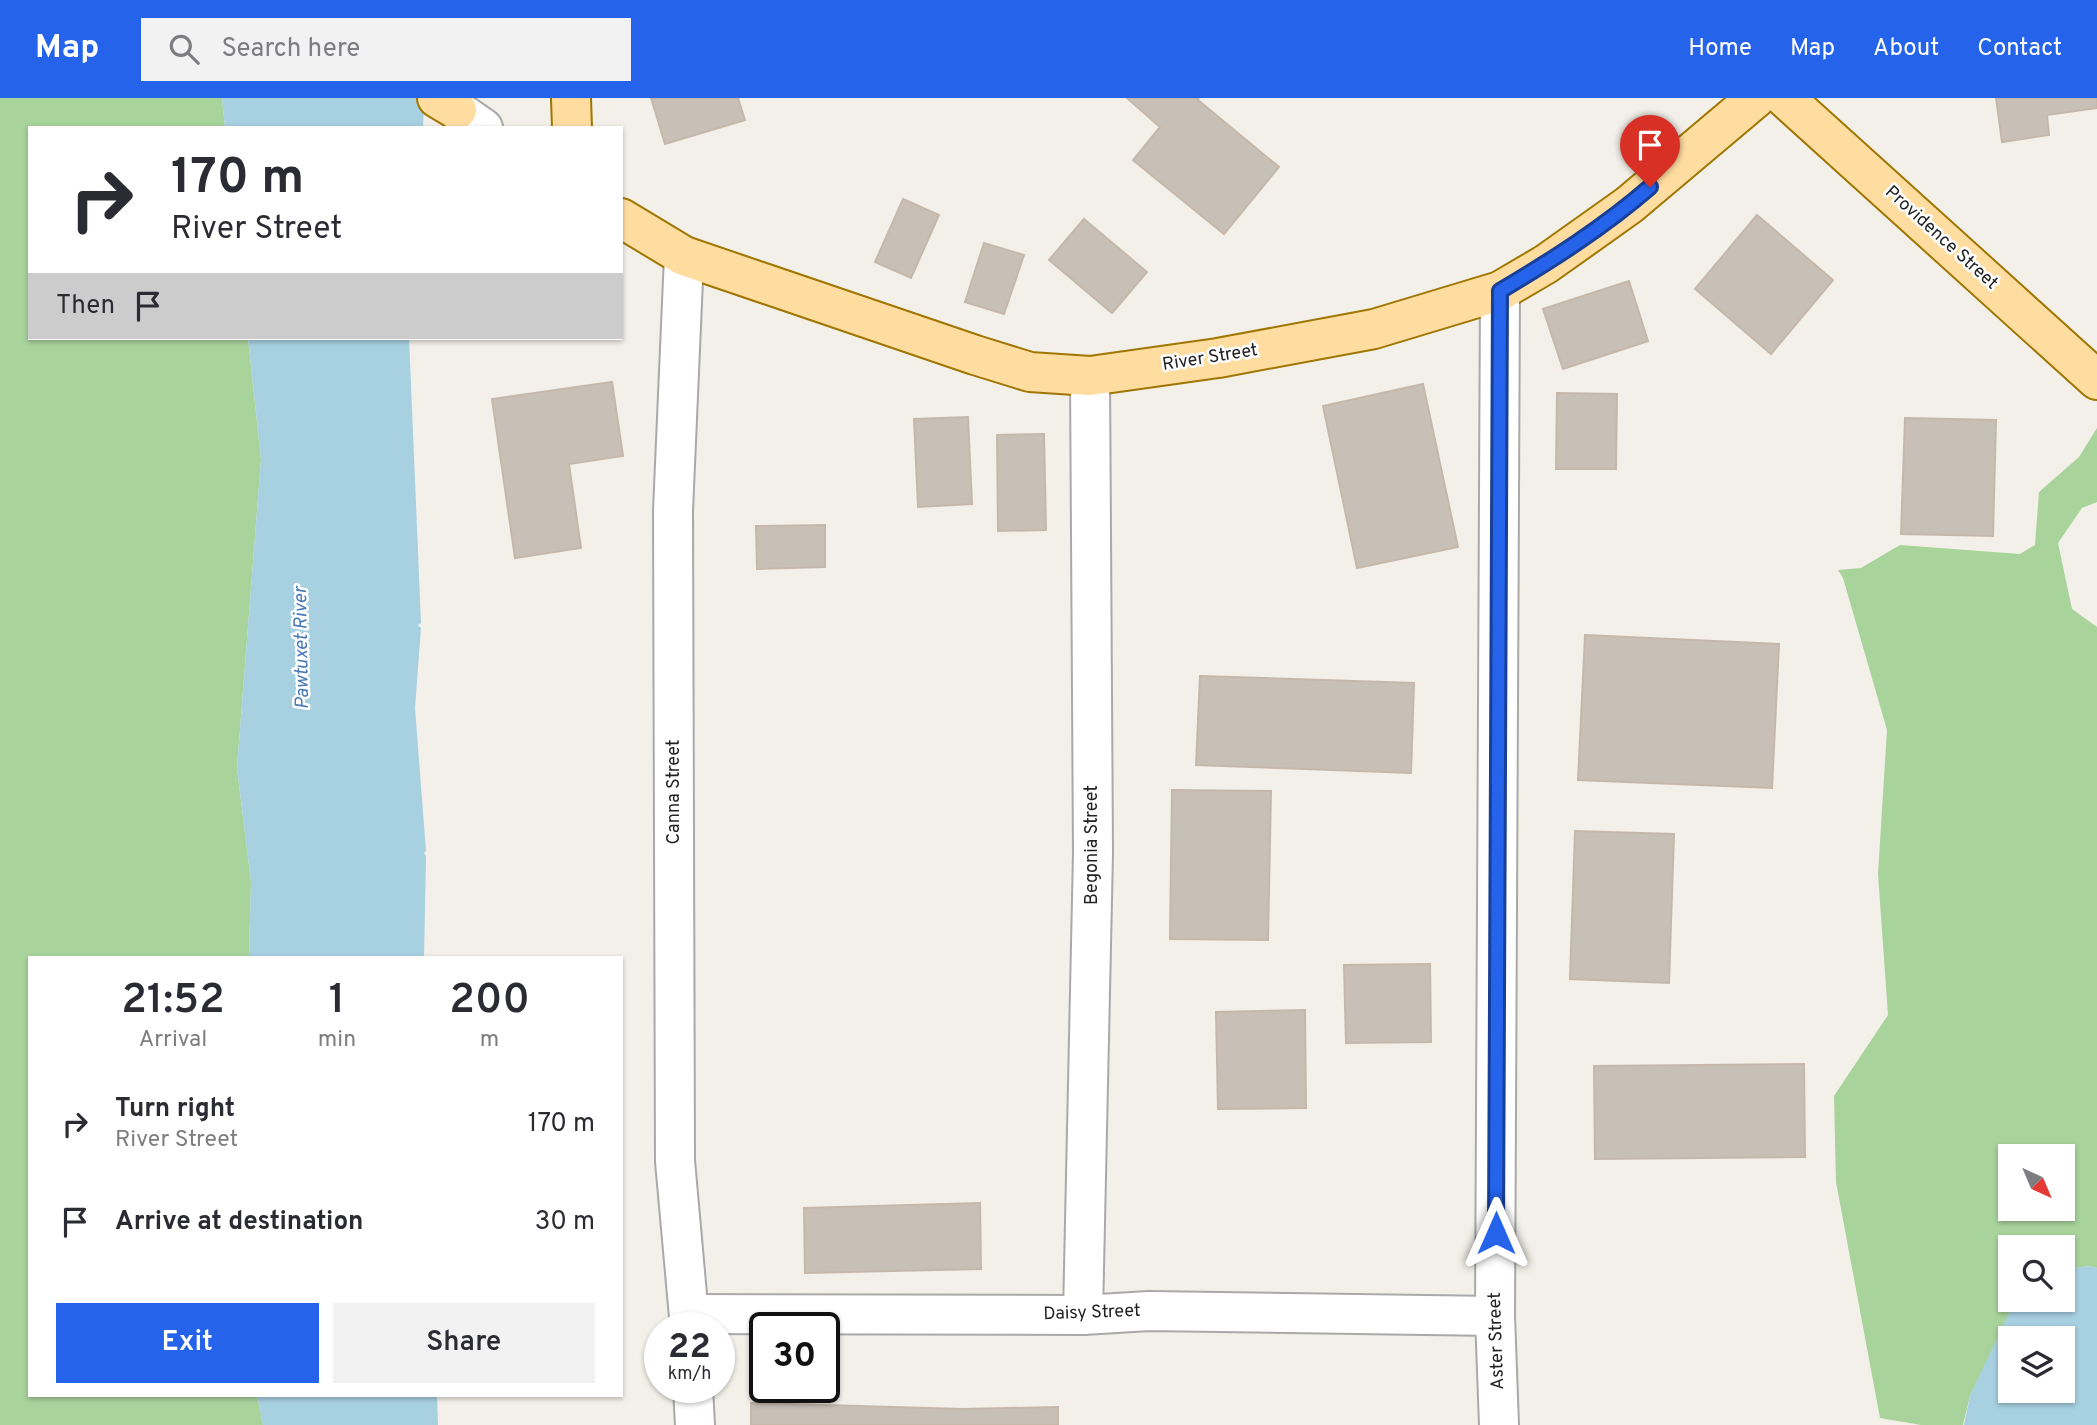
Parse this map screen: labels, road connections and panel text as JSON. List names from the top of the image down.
{
  "streets": {
    "main road": ["Providence Street", "River Street"],
    "street": [
      "Canna Street",
      "Begonia Street",
      "Daisy Street",
      "Aster Street"
    ]
  },
  "crossings": [
    ["River Street", "Canna Street"],
    ["River Street", "Begonia Street"],
    ["River Street", "Aster Street"],
    ["Begonia Street", "Daisy Street"],
    ["Daisy Street", "Aster Street"]
  ],
  "water": ["Pawtuxet River"],
  "north": "bottom right",
  "page": {
    "header": "Map",
    "search": "Search here",
    "nav": [
      "Home",
      "Map",
      "About",
      "Contact"
    ],
    "turn": ["170 m", "River Street"],
    "then": "Then",
    "eta": [
      "21:52",
      "Arrival",
      "1",
      "min",
      "200",
      "m"
    ],
    "list": [
      {
        "name": "Turn right",
        "note": "River Street",
        "value": "170 m"
      },
      {
        "name": "Arrive at destination",
        "value": "30 m"
      }
    ],
    "buttons": ["Exit", "Share"],
    "speed": "22 km/h",
    "limit": "30"
  }
}
